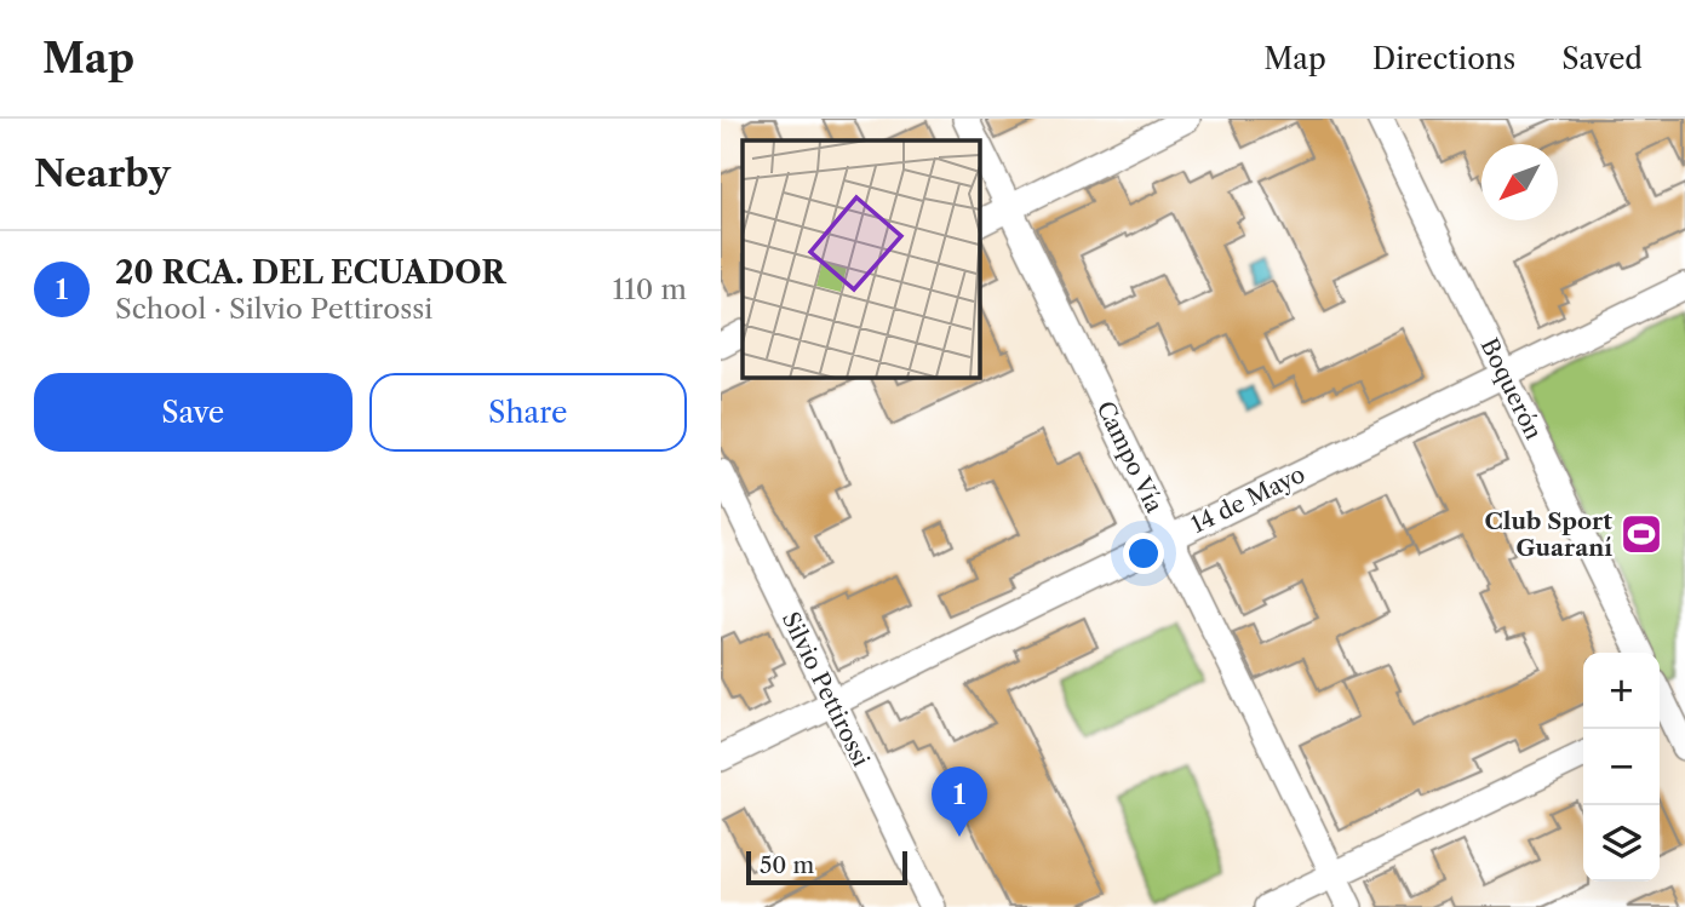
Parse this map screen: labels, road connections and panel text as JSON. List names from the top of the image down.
{
  "streets": {
    "street": [
      "Boquerón",
      "Campo Vía",
      "14 de Mayo",
      "Silvio Pettirossi"
    ]
  },
  "crossings": [
    ["Boquerón", "14 de Mayo"],
    ["Campo Vía", "14 de Mayo"],
    ["14 de Mayo", "Silvio Pettirossi"]
  ],
  "places": {
    "sports": ["Club Sport Guaraní"]
  },
  "scale_bar": "50 m",
  "north": "bottom left",
  "page": {
    "header": "Map",
    "nav": ["Map", "Directions", "Saved"],
    "heading": "Nearby",
    "list": [
      {
        "mark": "1",
        "name": "20 RCA. DEL ECUADOR",
        "note": "School · Silvio Pettirossi",
        "value": "110 m"
      }
    ],
    "buttons": ["Save", "Share"],
    "map_buttons": ["+", "−"],
    "pins": "1",
    "scale": "50 m"
  }
}
